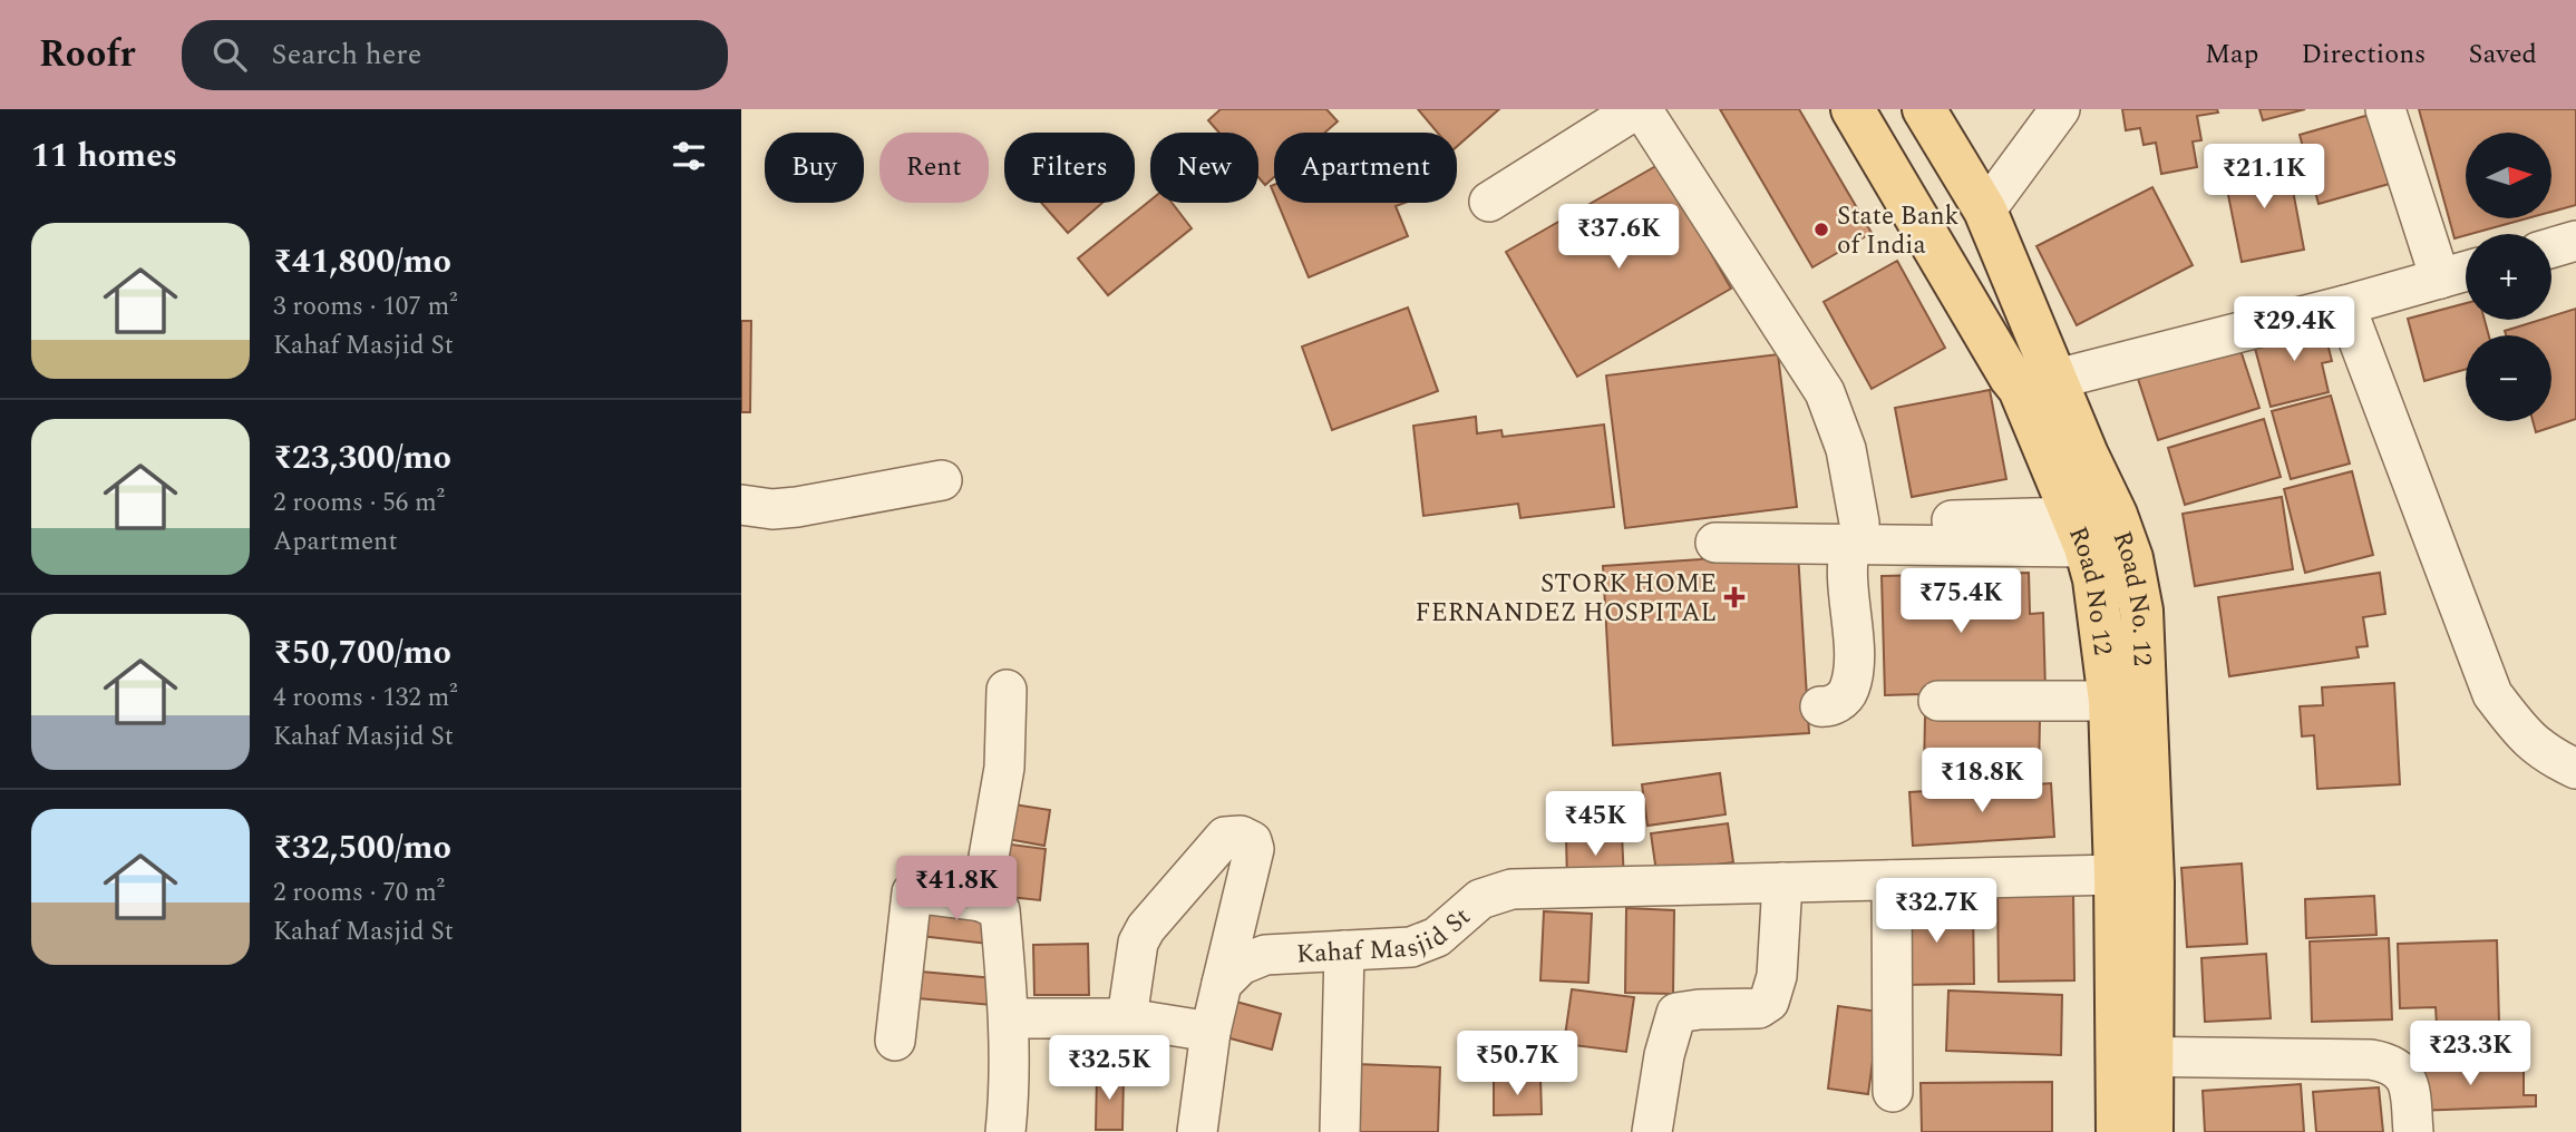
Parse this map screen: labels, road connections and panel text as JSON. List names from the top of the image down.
{
  "streets": {
    "main road": ["Road No 12", "Road No. 12"],
    "street": ["Kahaf Masjid St"]
  },
  "crossings": [
    ["Road No 12", "Road No. 12"],
    ["Road No 12", "Kahaf Masjid St"]
  ],
  "places": {
    "other": ["State Bank of India"],
    "health": ["STORK HOME FERNANDEZ HOSPITAL"]
  },
  "north": "right",
  "page": {
    "header": "Roofr",
    "search": "Search here",
    "nav": ["Map", "Directions", "Saved"],
    "heading": "11 homes",
    "map_buttons": ["+", "−"],
    "chip": [
      "Buy",
      "Rent",
      "Filters",
      "New",
      "Apartment"
    ],
    "price": [
      "₹21.1K",
      "₹37.6K",
      "₹29.4K",
      "₹75.4K",
      "₹18.8K",
      "₹45K",
      "₹41.8K",
      "₹32.7K",
      "₹23.3K",
      "₹50.7K",
      "₹32.5K"
    ],
    "list": [
      {
        "name": "₹41,800/mo",
        "note": "3 rooms · 107 m² · Kahaf Masjid St"
      },
      {
        "name": "₹23,300/mo",
        "note": "2 rooms · 56 m² · Apartment"
      },
      {
        "name": "₹50,700/mo",
        "note": "4 rooms · 132 m² · Kahaf Masjid St"
      },
      {
        "name": "₹32,500/mo",
        "note": "2 rooms · 70 m² · Kahaf Masjid St"
      }
    ]
  }
}
